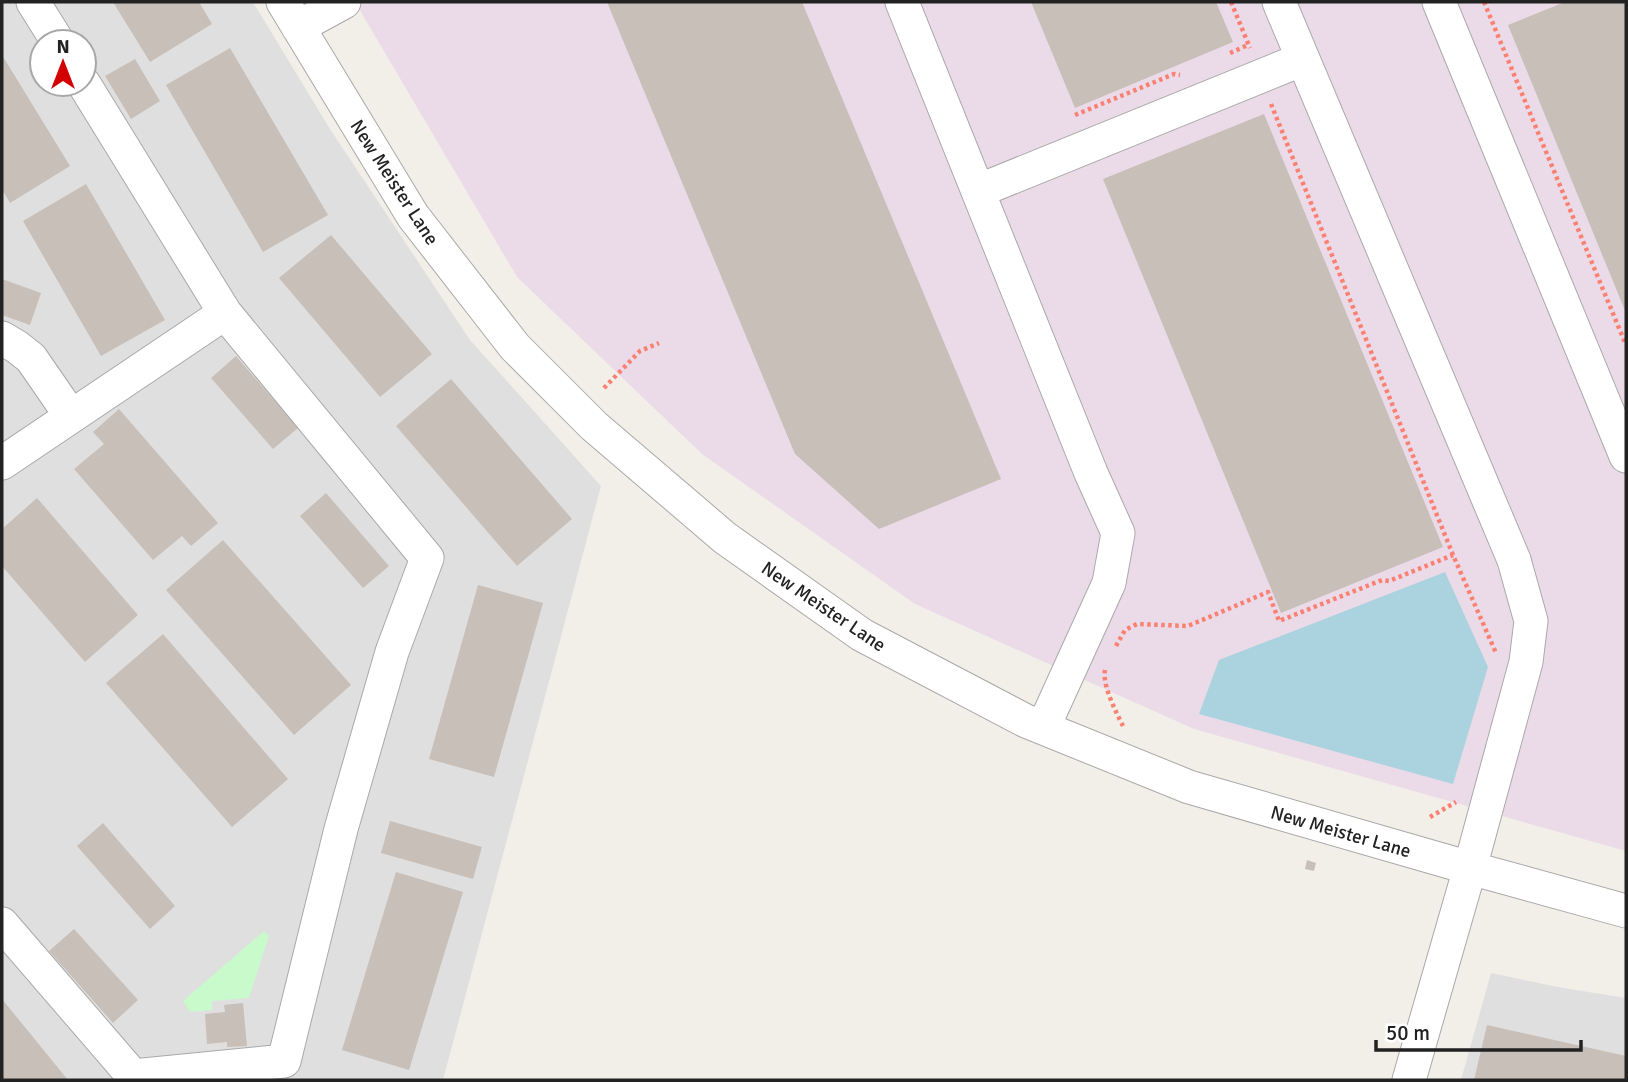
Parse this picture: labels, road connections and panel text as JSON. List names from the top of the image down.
{
  "streets": {
    "street": ["New Meister Lane"]
  },
  "scale_bar": "50 m",
  "north": "top"
}
